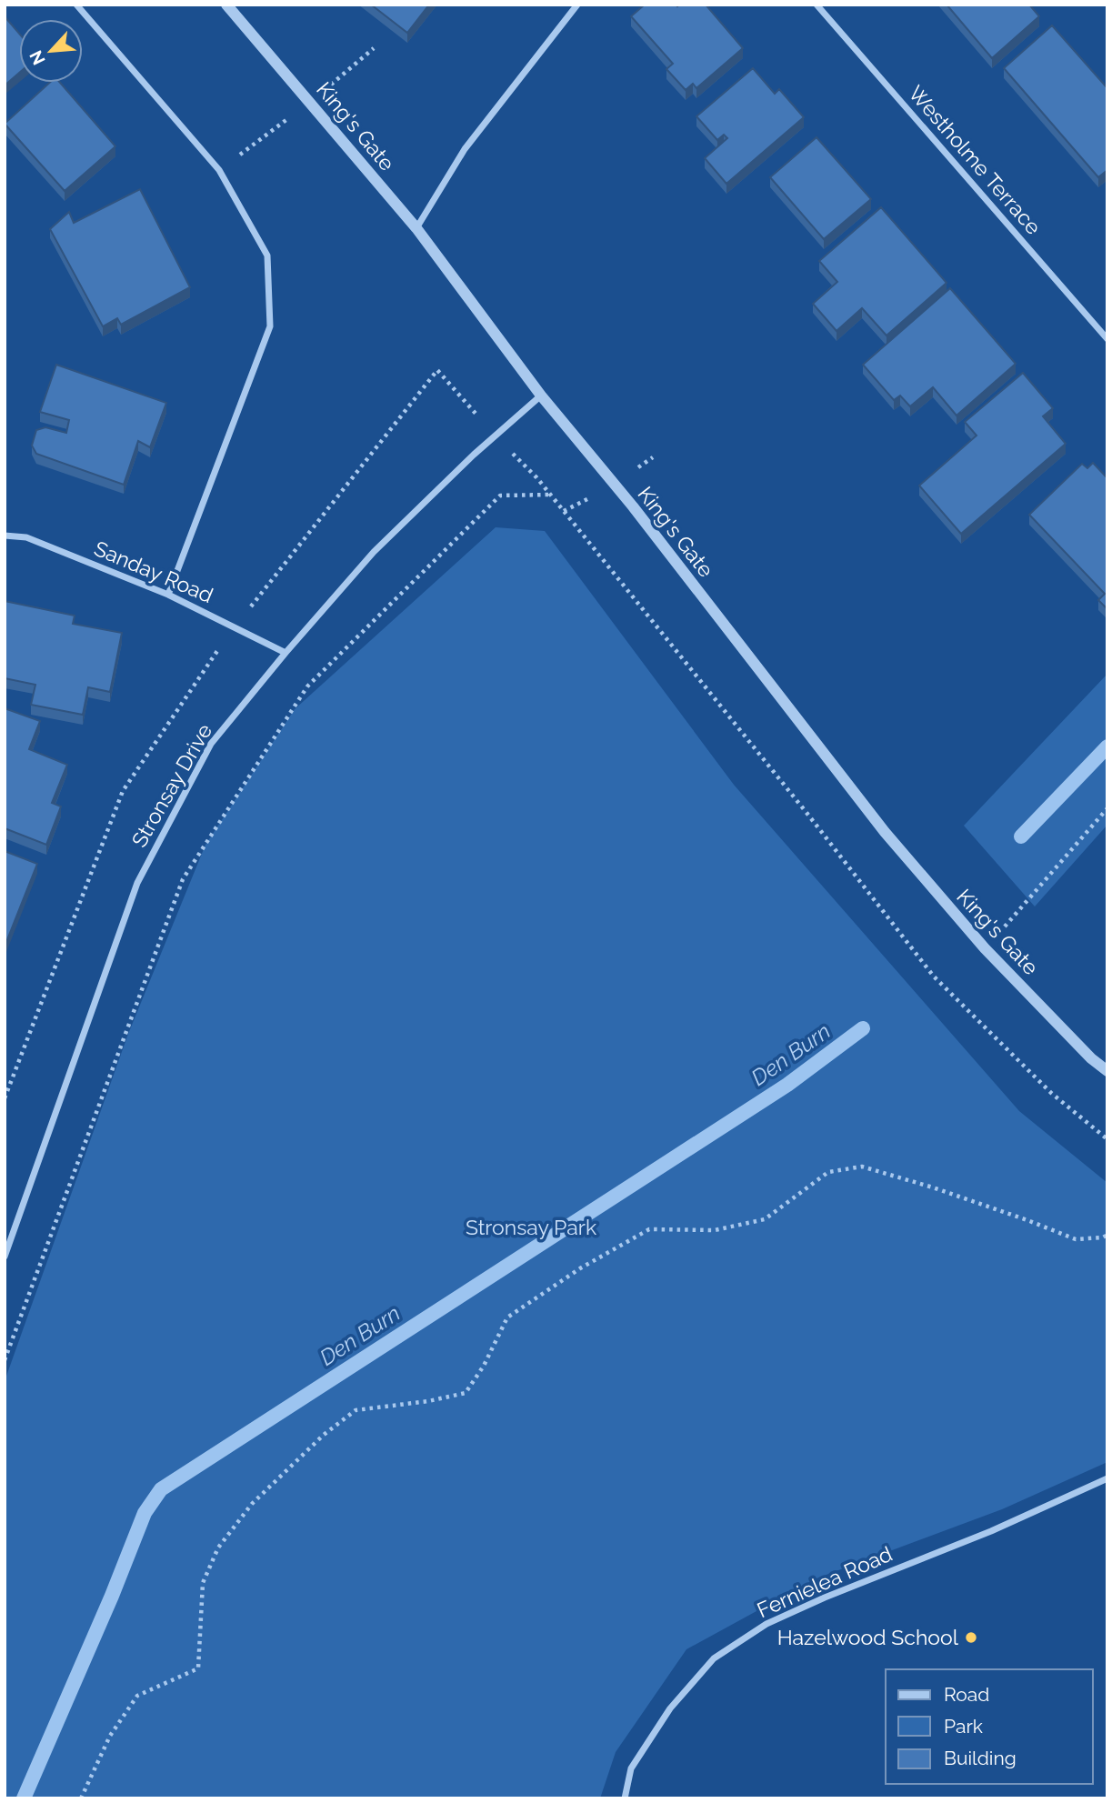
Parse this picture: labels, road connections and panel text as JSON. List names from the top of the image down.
{
  "streets": {
    "street": [
      "King's Gate",
      "Westholme Terrace",
      "Sanday Road",
      "Stronsay Drive",
      "Fernielea Road"
    ]
  },
  "crossings": [
    ["King's Gate", "Stronsay Drive"],
    ["Sanday Road", "Stronsay Drive"]
  ],
  "water": ["Den Burn"],
  "parks": ["Stronsay Park"],
  "places": ["Hazelwood School"],
  "legend": ["Road", "Park", "Building"],
  "north": "bottom left"
}
